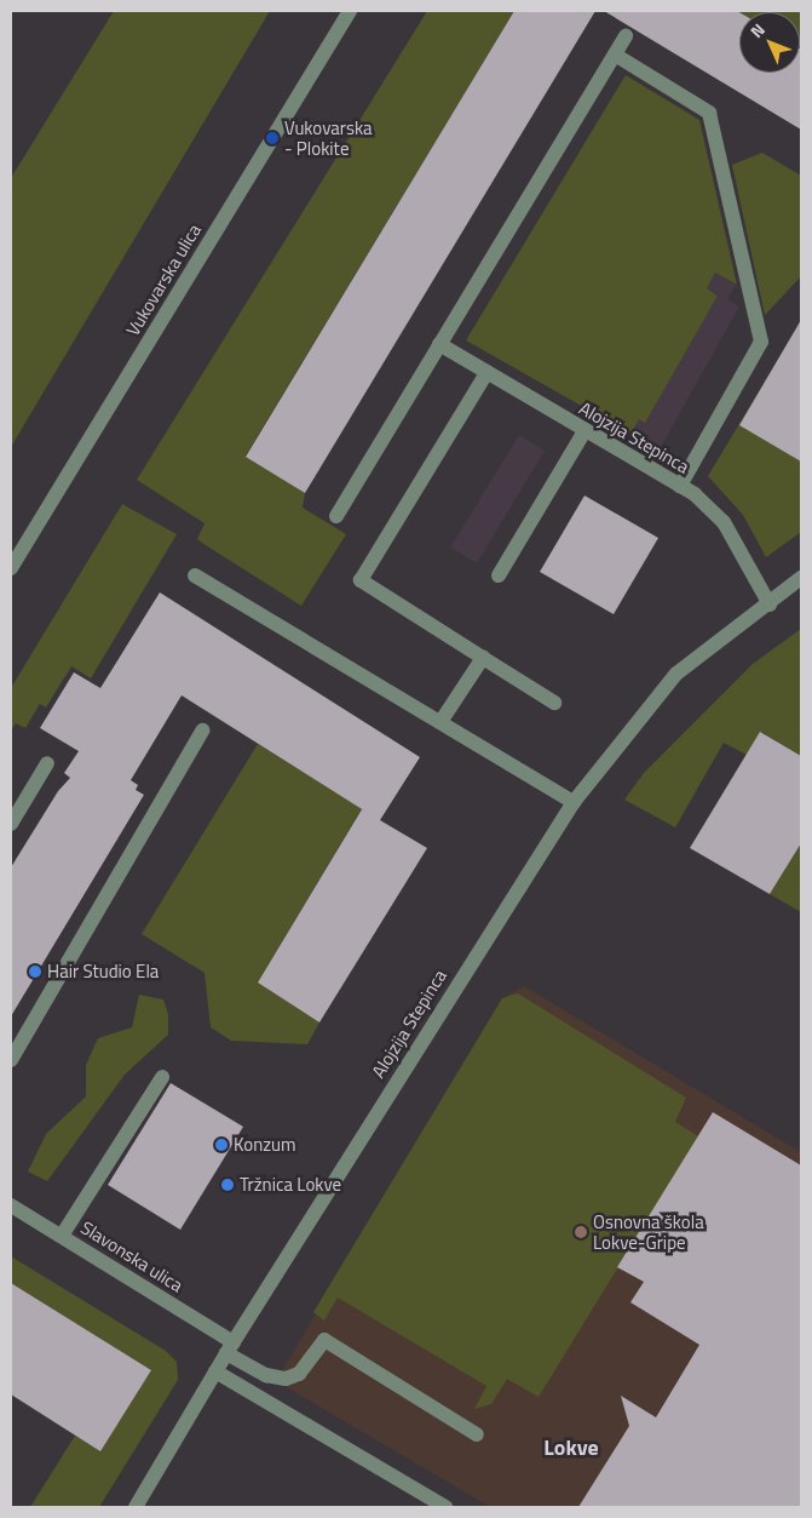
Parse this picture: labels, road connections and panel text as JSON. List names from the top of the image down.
{
  "streets": {
    "street": ["Vukovarska ulica", "Alojzija Stepinca", "Slavonska ulica"]
  },
  "crossings": [
    ["Alojzija Stepinca", "Slavonska ulica"]
  ],
  "districts": ["Lokve"],
  "places": [
    "Vukovarska - Plokite",
    "Hair Studio Ela",
    "Konzum",
    "Tržnica Lokve",
    "Osnovna škola Lokve-Gripe"
  ],
  "north": "top left"
}
